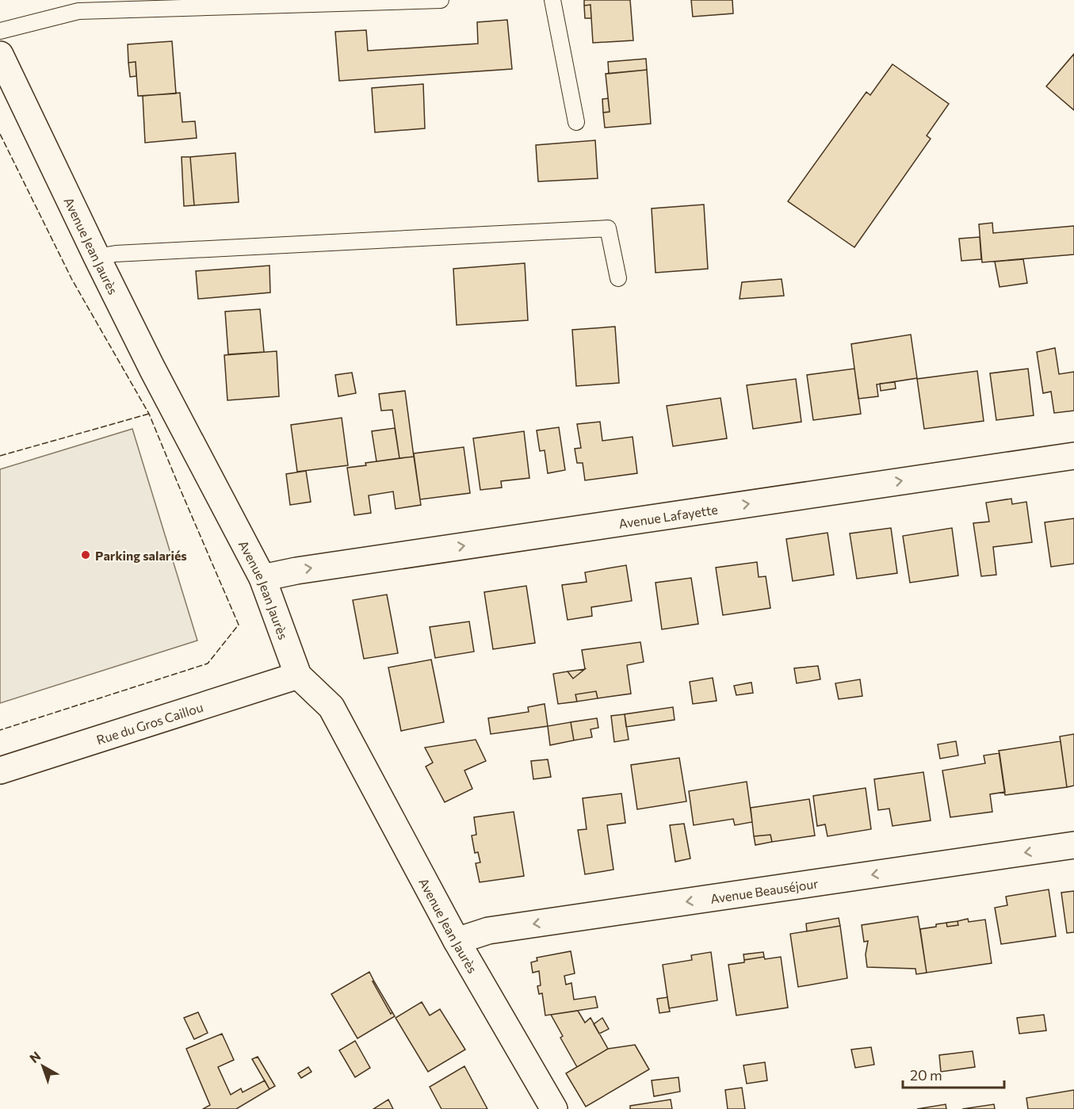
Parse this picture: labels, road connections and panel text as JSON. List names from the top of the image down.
{
  "streets": {
    "street": [
      "Avenue Jean Jaurès",
      "Avenue Lafayette",
      "Rue du Gros Caillou",
      "Avenue Beauséjour"
    ]
  },
  "crossings": [
    ["Avenue Jean Jaurès", "Avenue Lafayette"],
    ["Avenue Jean Jaurès", "Rue du Gros Caillou"],
    ["Avenue Jean Jaurès", "Avenue Beauséjour"]
  ],
  "one_way": ["Avenue Lafayette", "Avenue Beauséjour"],
  "places": ["Parking salariés"],
  "scale_bar": "20 m",
  "north": "top left"
}
